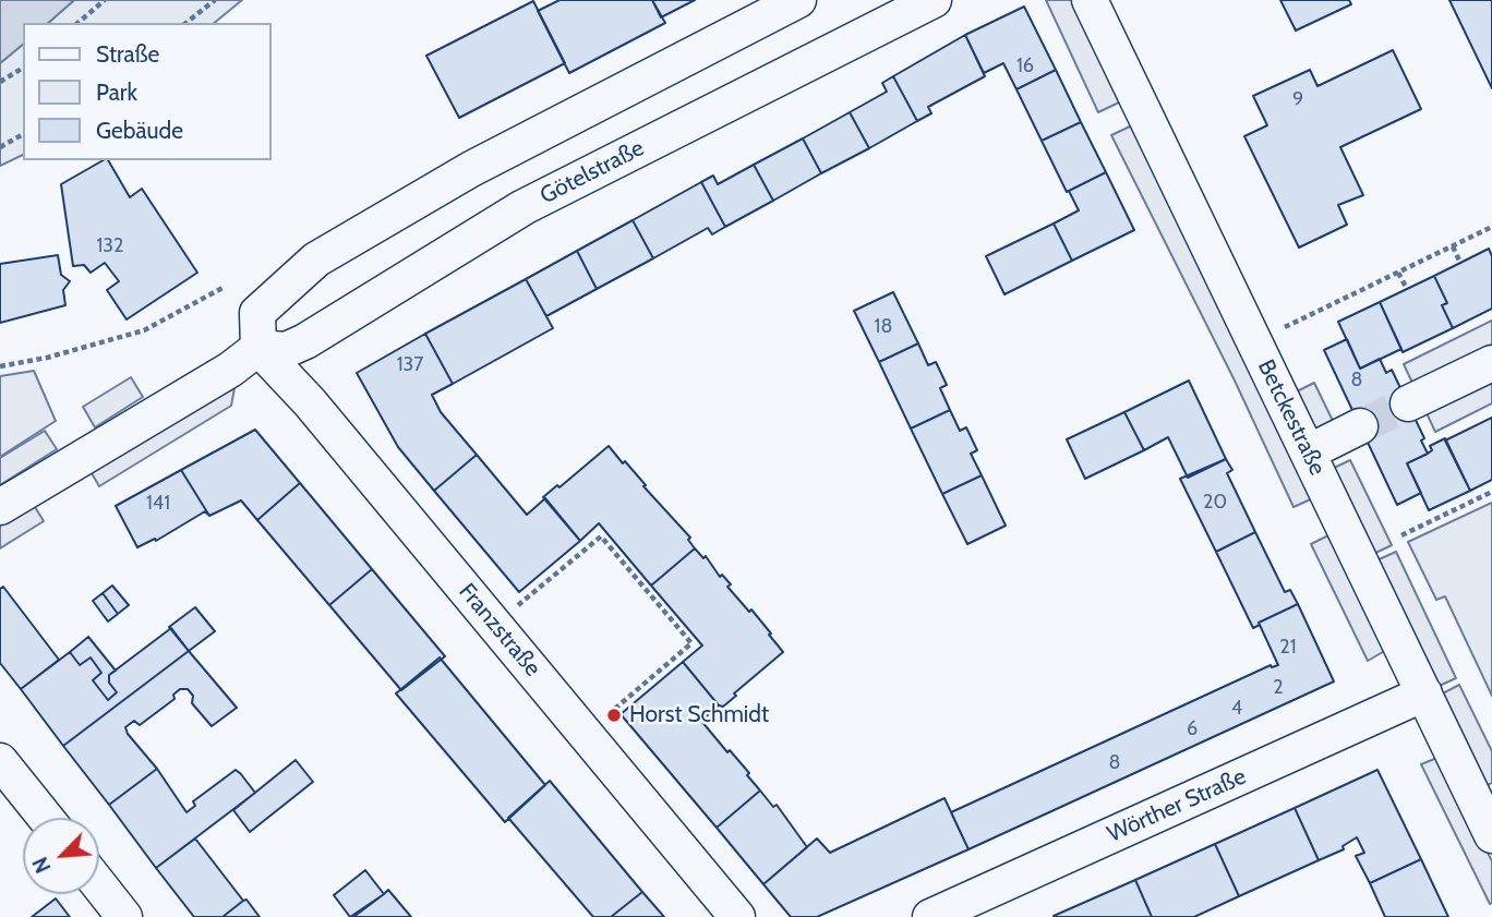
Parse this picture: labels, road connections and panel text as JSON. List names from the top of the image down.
{
  "streets": {
    "street": [
      "Götelstraße",
      "Betckestraße",
      "Franzstraße",
      "Wörther Straße"
    ]
  },
  "crossings": [
    ["Götelstraße", "Franzstraße"],
    ["Betckestraße", "Wörther Straße"]
  ],
  "places": ["Horst Schmidt"],
  "house_numbers": [
    "16",
    "9",
    "132",
    "18",
    "137",
    "8",
    "20",
    "141",
    "21",
    "2",
    "4",
    "6",
    "8"
  ],
  "legend": ["Straße", "Park", "Gebäude"],
  "north": "bottom left"
}
